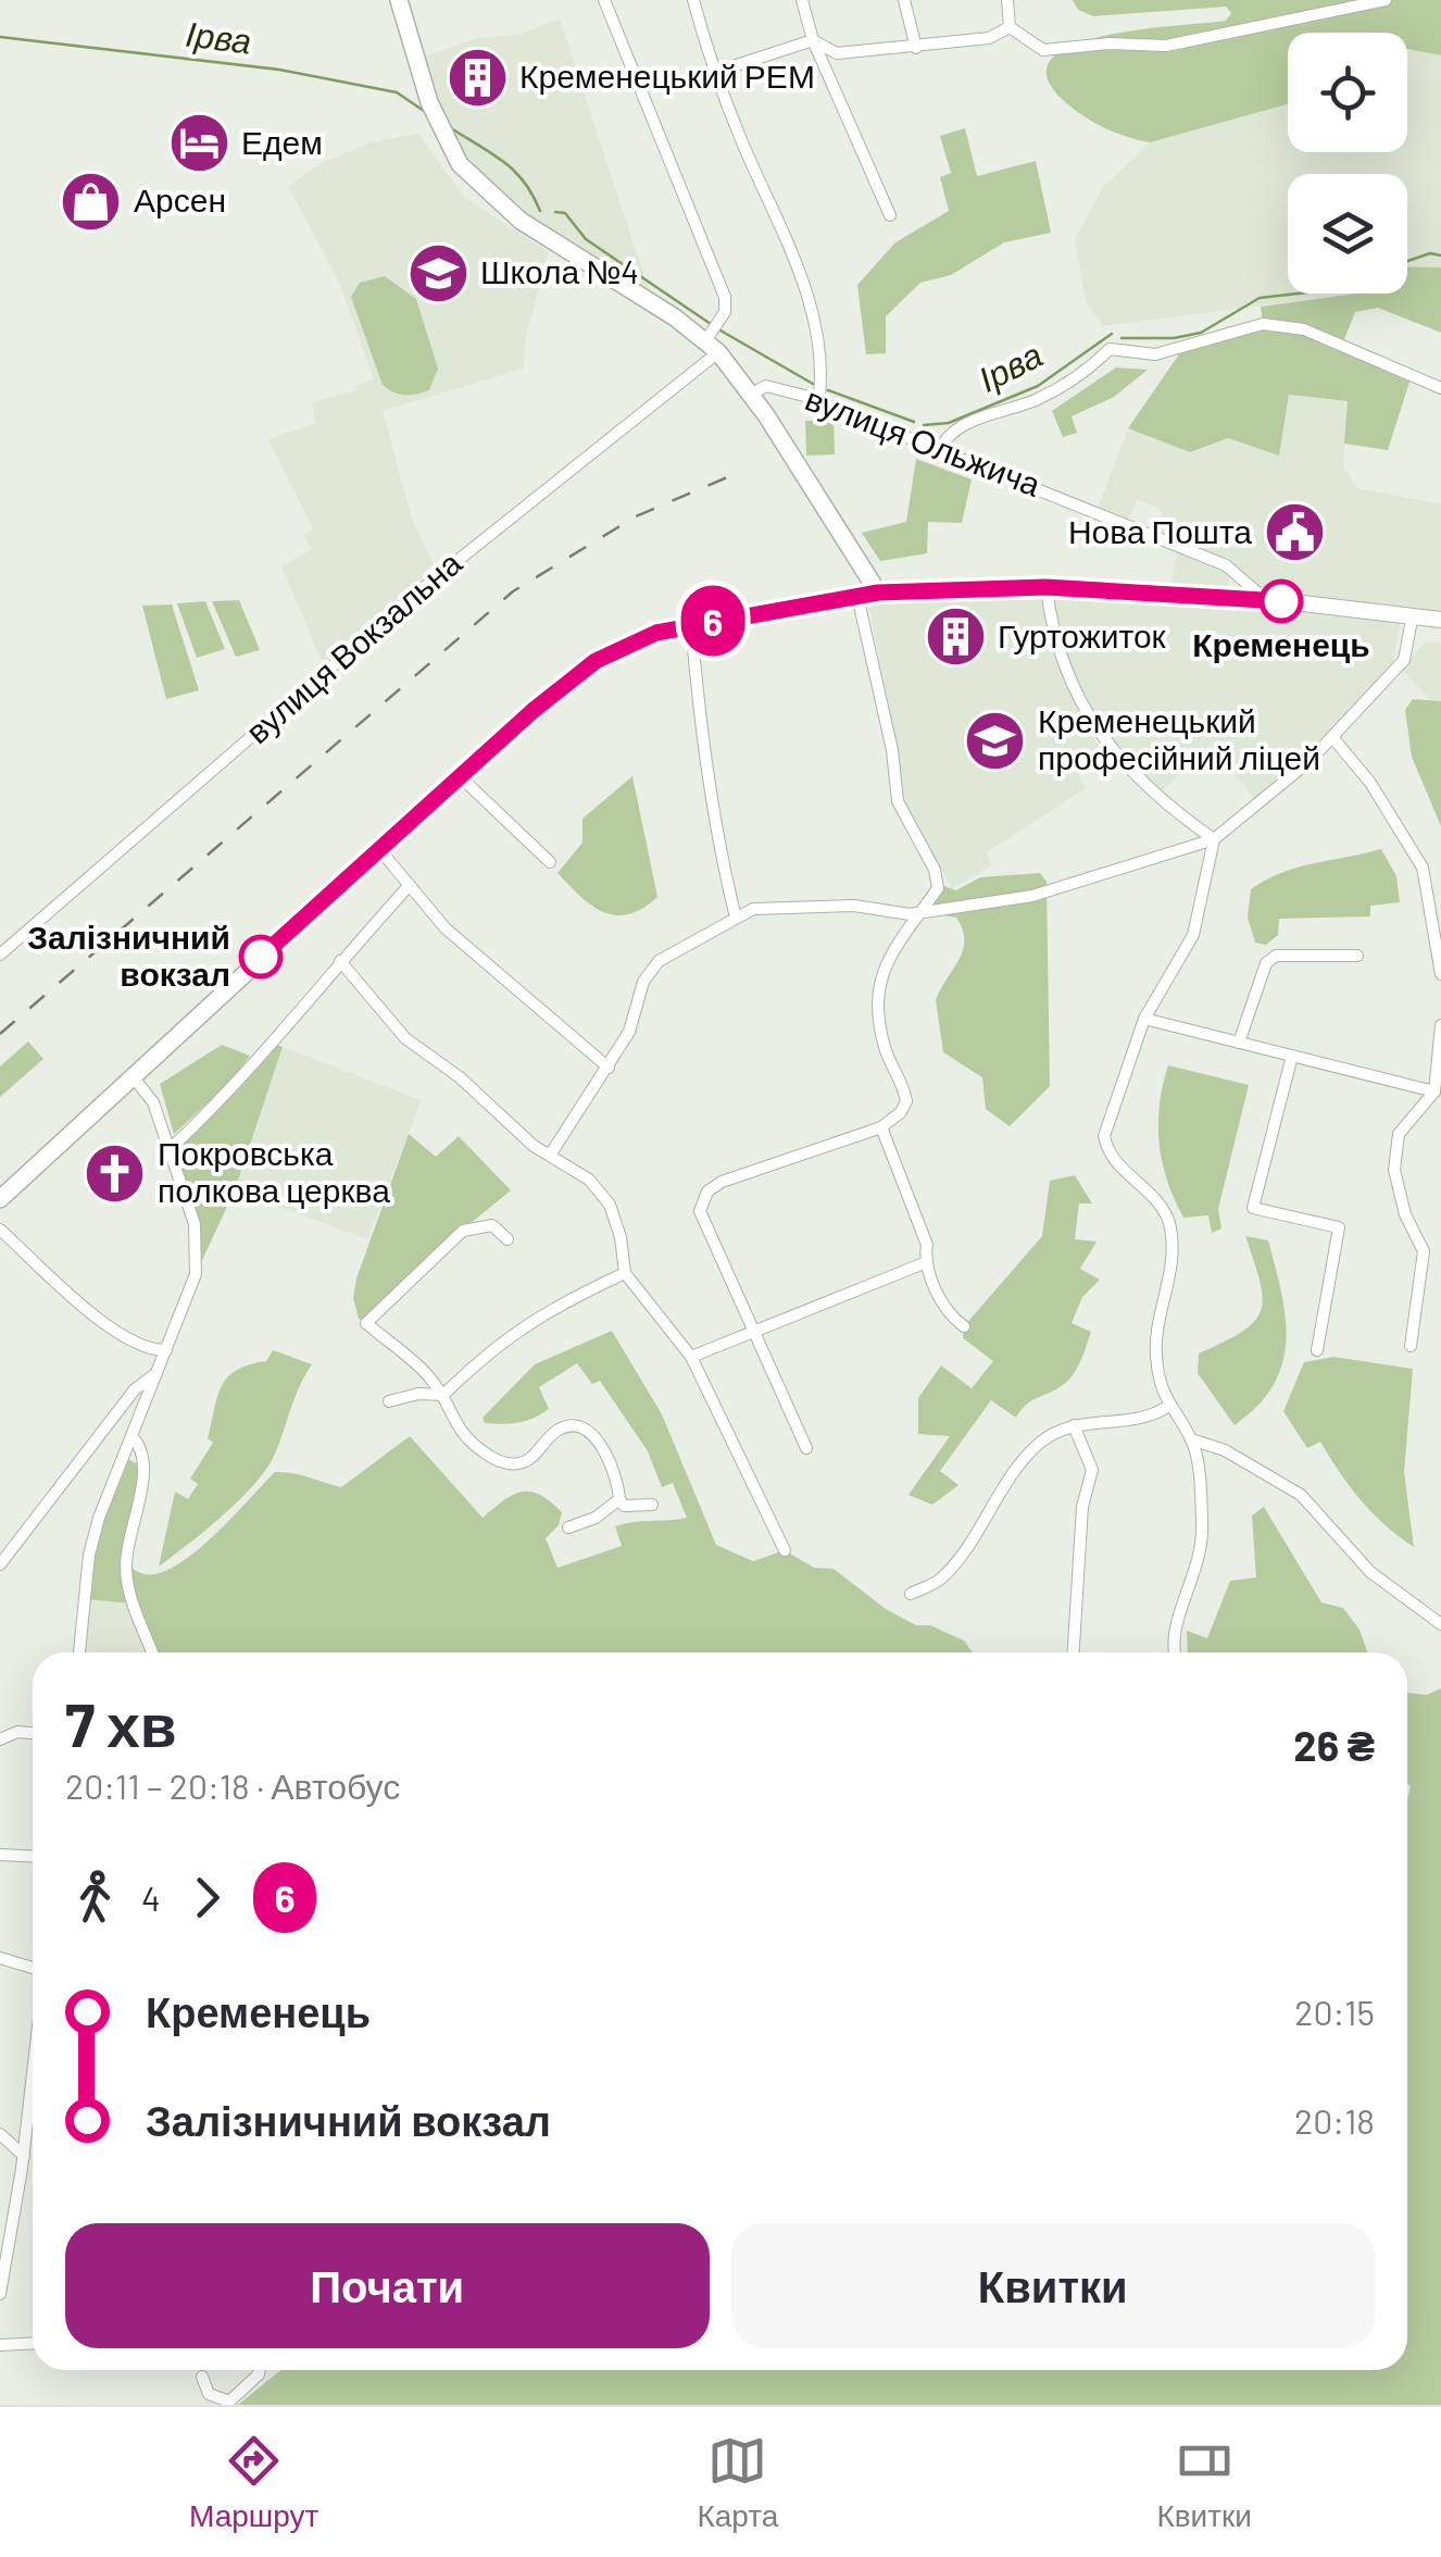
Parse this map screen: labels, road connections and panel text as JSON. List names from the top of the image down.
{
  "streets": {
    "street": ["вулиця Ольжича", "вулиця Вокзальна"]
  },
  "water": ["Ірва"],
  "places": {
    "building": ["Кременецький РЕМ", "Гуртожиток"],
    "hotel": ["Едем"],
    "shop": ["Арсен"],
    "school or university": ["Школа №4", "Кременецький професійний ліцей"],
    "public building": ["Нова Пошта"],
    "other": ["Кременець", "Залізничний вокзал"],
    "church": ["Покровська полкова церква"]
  },
  "lines": ["bus line 6"],
  "page": {
    "on_map": "6",
    "heading": ["7 хв", "20:11 – 20:18 · Автобус", "26 ₴"],
    "legs": ["4", "6"],
    "list": [
      {
        "name": "Кременець",
        "value": "20:15"
      },
      {
        "name": "Залізничний вокзал",
        "value": "20:18"
      }
    ],
    "buttons": ["Почати", "Квитки"],
    "tabs": ["Маршрут", "Карта", "Квитки"]
  }
}
